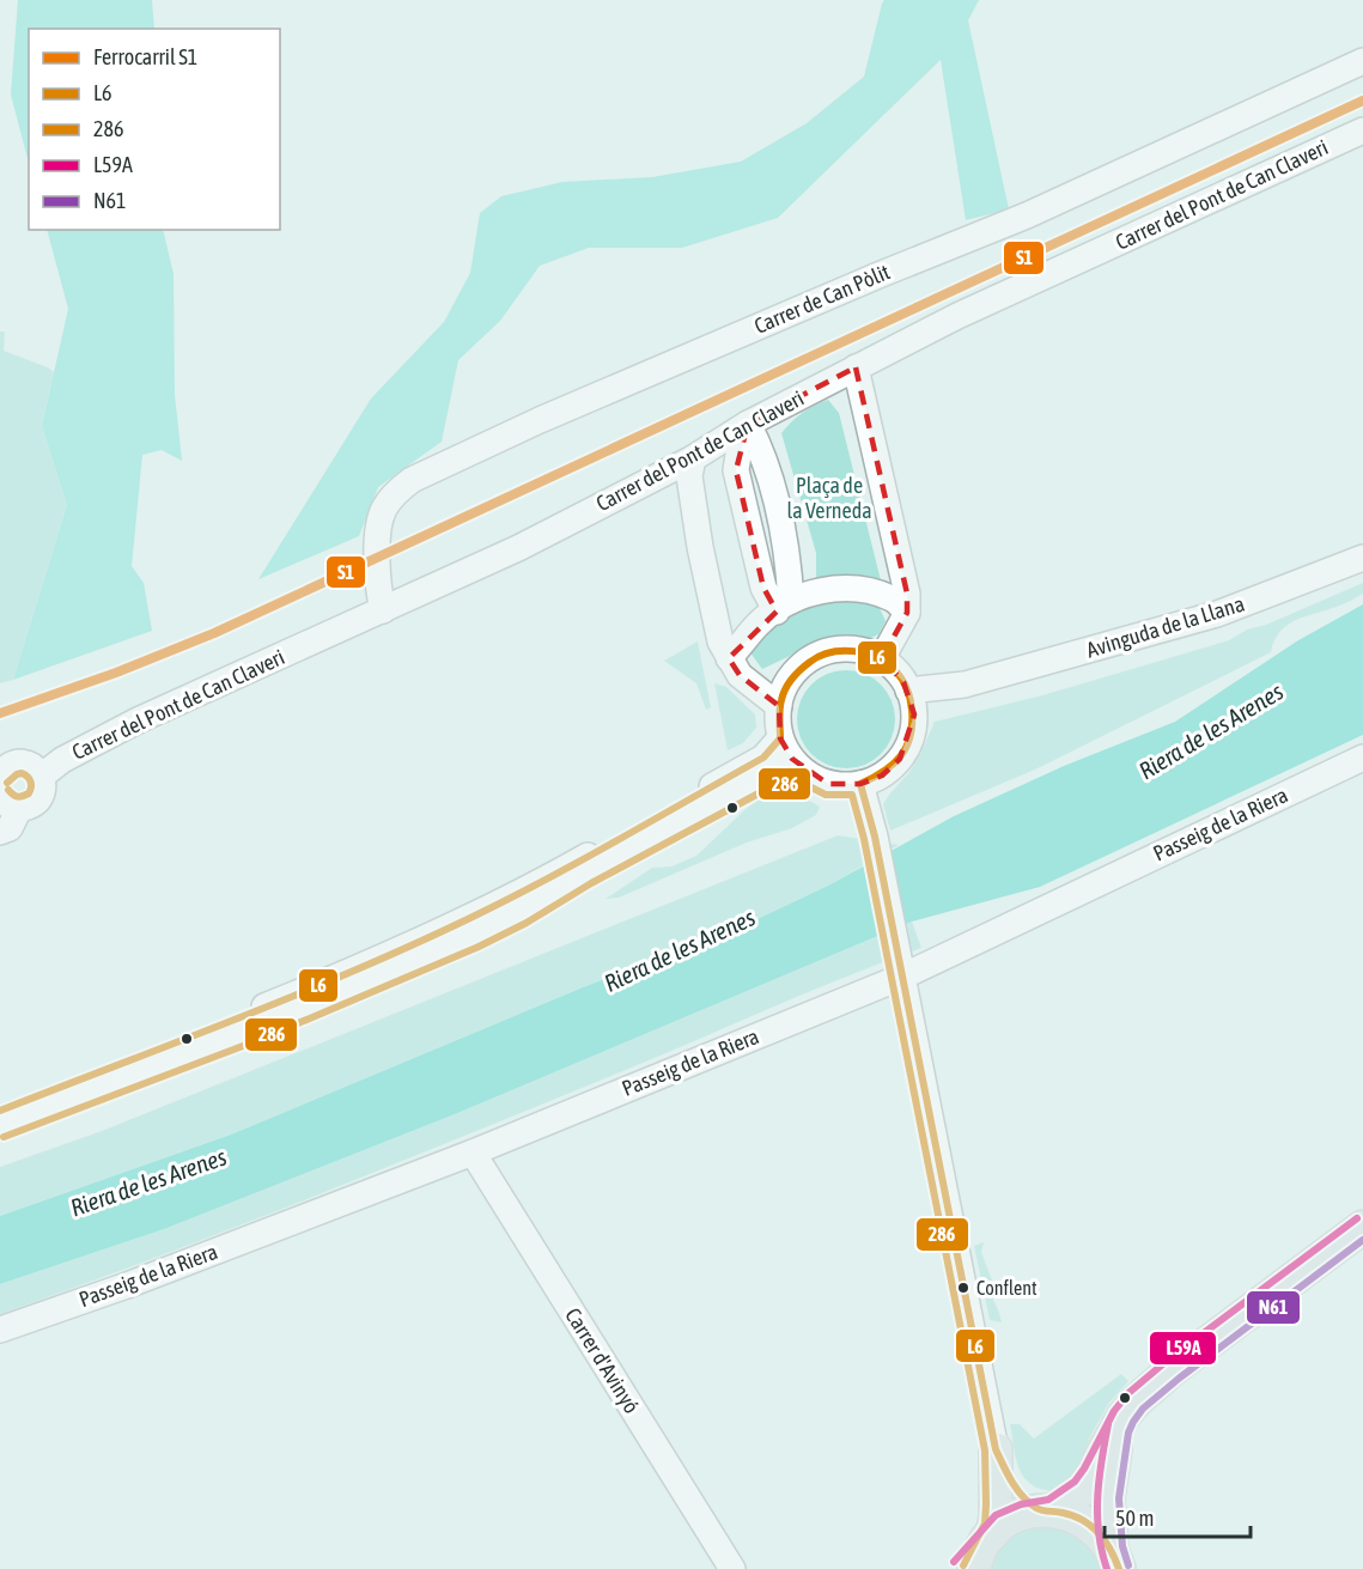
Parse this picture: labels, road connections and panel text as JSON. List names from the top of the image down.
{
  "streets": {
    "street": [
      "Carrer del Pont de Can Claveri",
      "Carrer de Can Pòlit",
      "Avinguda de la Llana",
      "Passeig de la Riera",
      "Carrer d'Avinyó"
    ]
  },
  "crossings": [
    ["Carrer del Pont de Can Claveri", "Carrer de Can Pòlit"],
    ["Passeig de la Riera", "Carrer d'Avinyó"]
  ],
  "water": ["Riera de les Arenes"],
  "parks": ["Plaça de la Verneda"],
  "places": ["Conflent"],
  "lines": [
    "rail line S1",
    "transit line L6",
    "transit line 286",
    "transit line L59A",
    "transit line N61"
  ],
  "legend": [
    "Ferrocarril S1",
    "L6",
    "286",
    "L59A",
    "N61"
  ],
  "scale_bar": "50 m"
}
